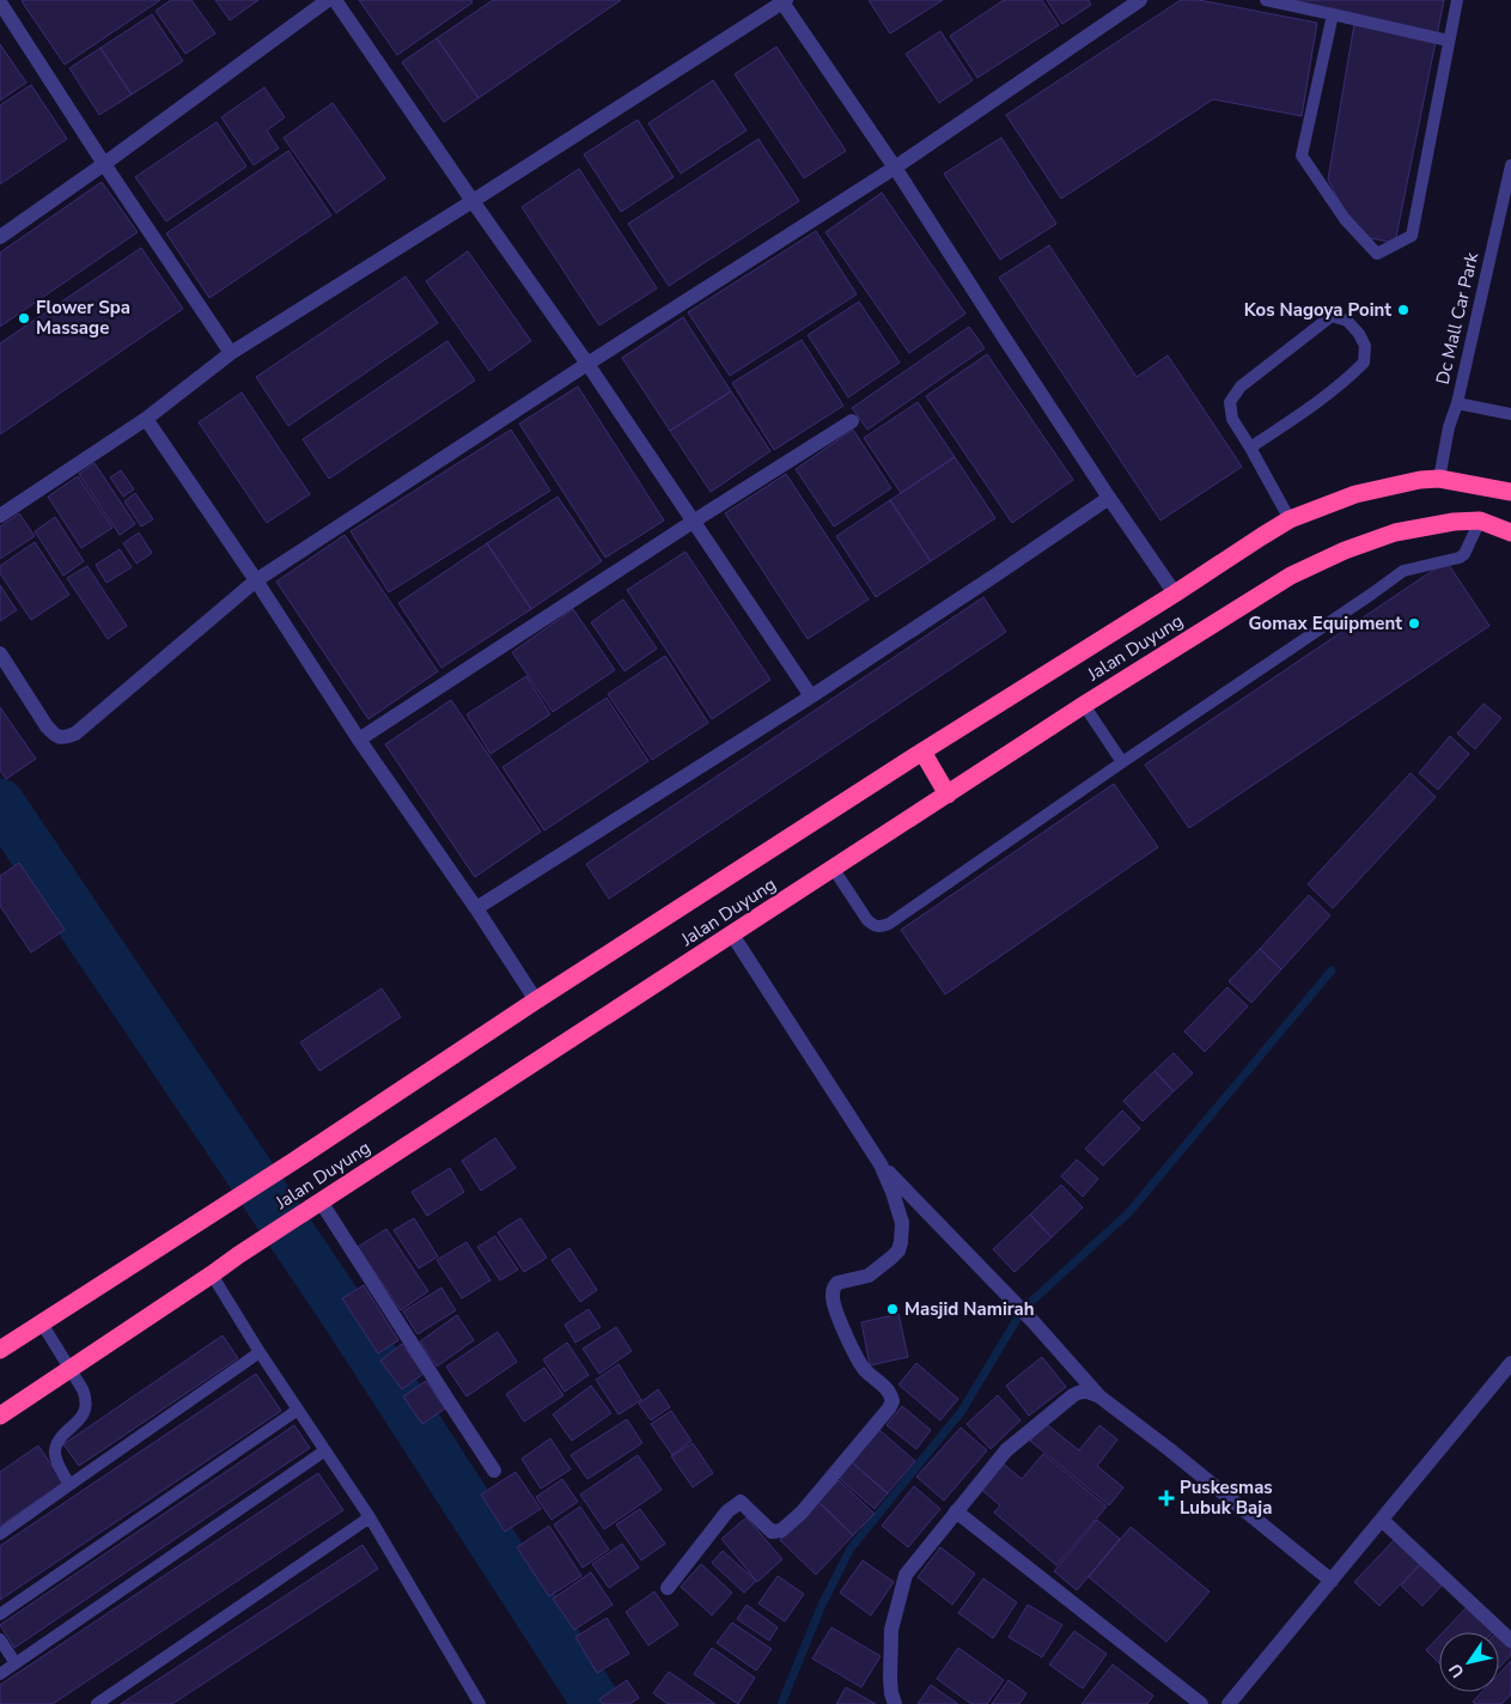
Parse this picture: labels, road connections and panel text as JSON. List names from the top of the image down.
{
  "streets": {
    "highway": ["Jalan Duyung"],
    "lane": ["Dc Mall Car Park"]
  },
  "crossings": [
    ["Dc Mall Car Park", "Jalan Duyung"]
  ],
  "places": {
    "other": [
      "Kos Nagoya Point",
      "Flower Spa Massage",
      "Gomax Equipment",
      "Masjid Namirah"
    ],
    "health": ["Puskesmas Lubuk Baja"]
  },
  "north": "bottom left"
}
